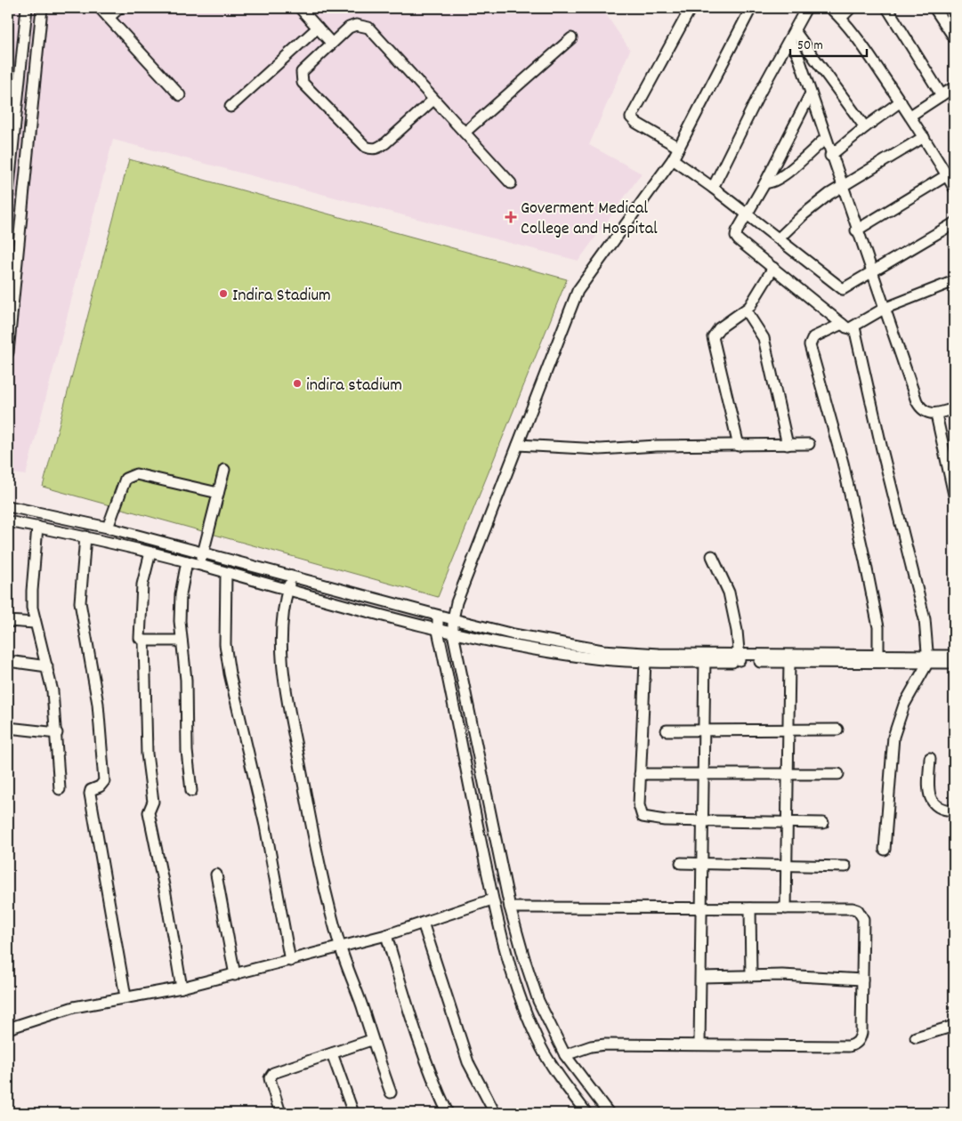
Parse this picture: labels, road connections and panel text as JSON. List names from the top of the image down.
{
  "places": {
    "health": ["Goverment Medical College and Hospital"],
    "other": ["Indira Stadium", "indira stadium"]
  },
  "scale_bar": "50 m"
}
